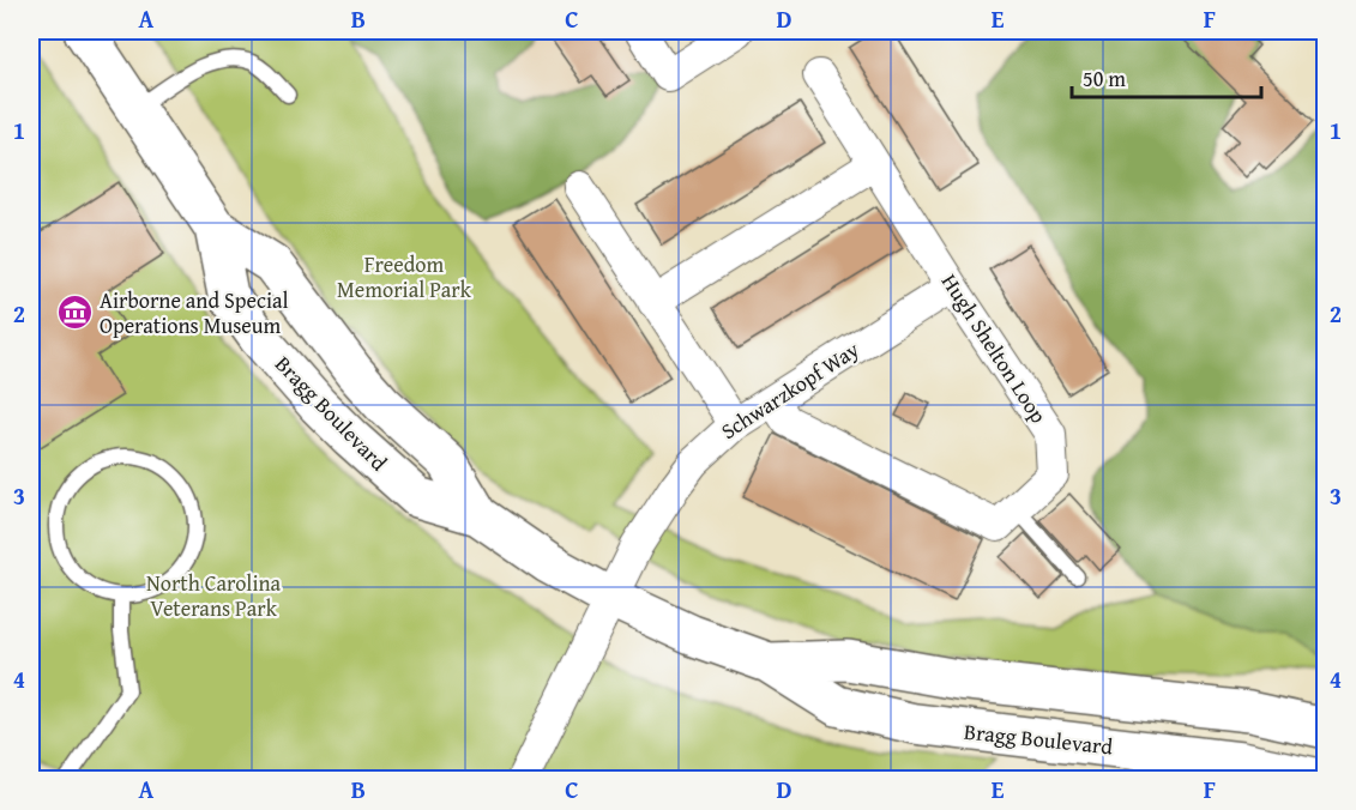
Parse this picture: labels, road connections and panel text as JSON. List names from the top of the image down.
{
  "streets": {
    "main road": ["Bragg Boulevard"],
    "street": ["Hugh Shelton Loop", "Schwarzkopf Way"]
  },
  "crossings": [
    ["Hugh Shelton Loop", "Schwarzkopf Way"],
    ["Schwarzkopf Way", "Bragg Boulevard"]
  ],
  "parks": ["Freedom Memorial Park", "North Carolina Veterans Park"],
  "places": {
    "museum": ["Airborne and Special Operations Museum"]
  },
  "scale_bar": "50 m",
  "grid": {
    "columns": [
      "A",
      "B",
      "C",
      "D",
      "E",
      "F"
    ],
    "rows": [
      "1",
      "2",
      "3",
      "4"
    ]
  }
}
